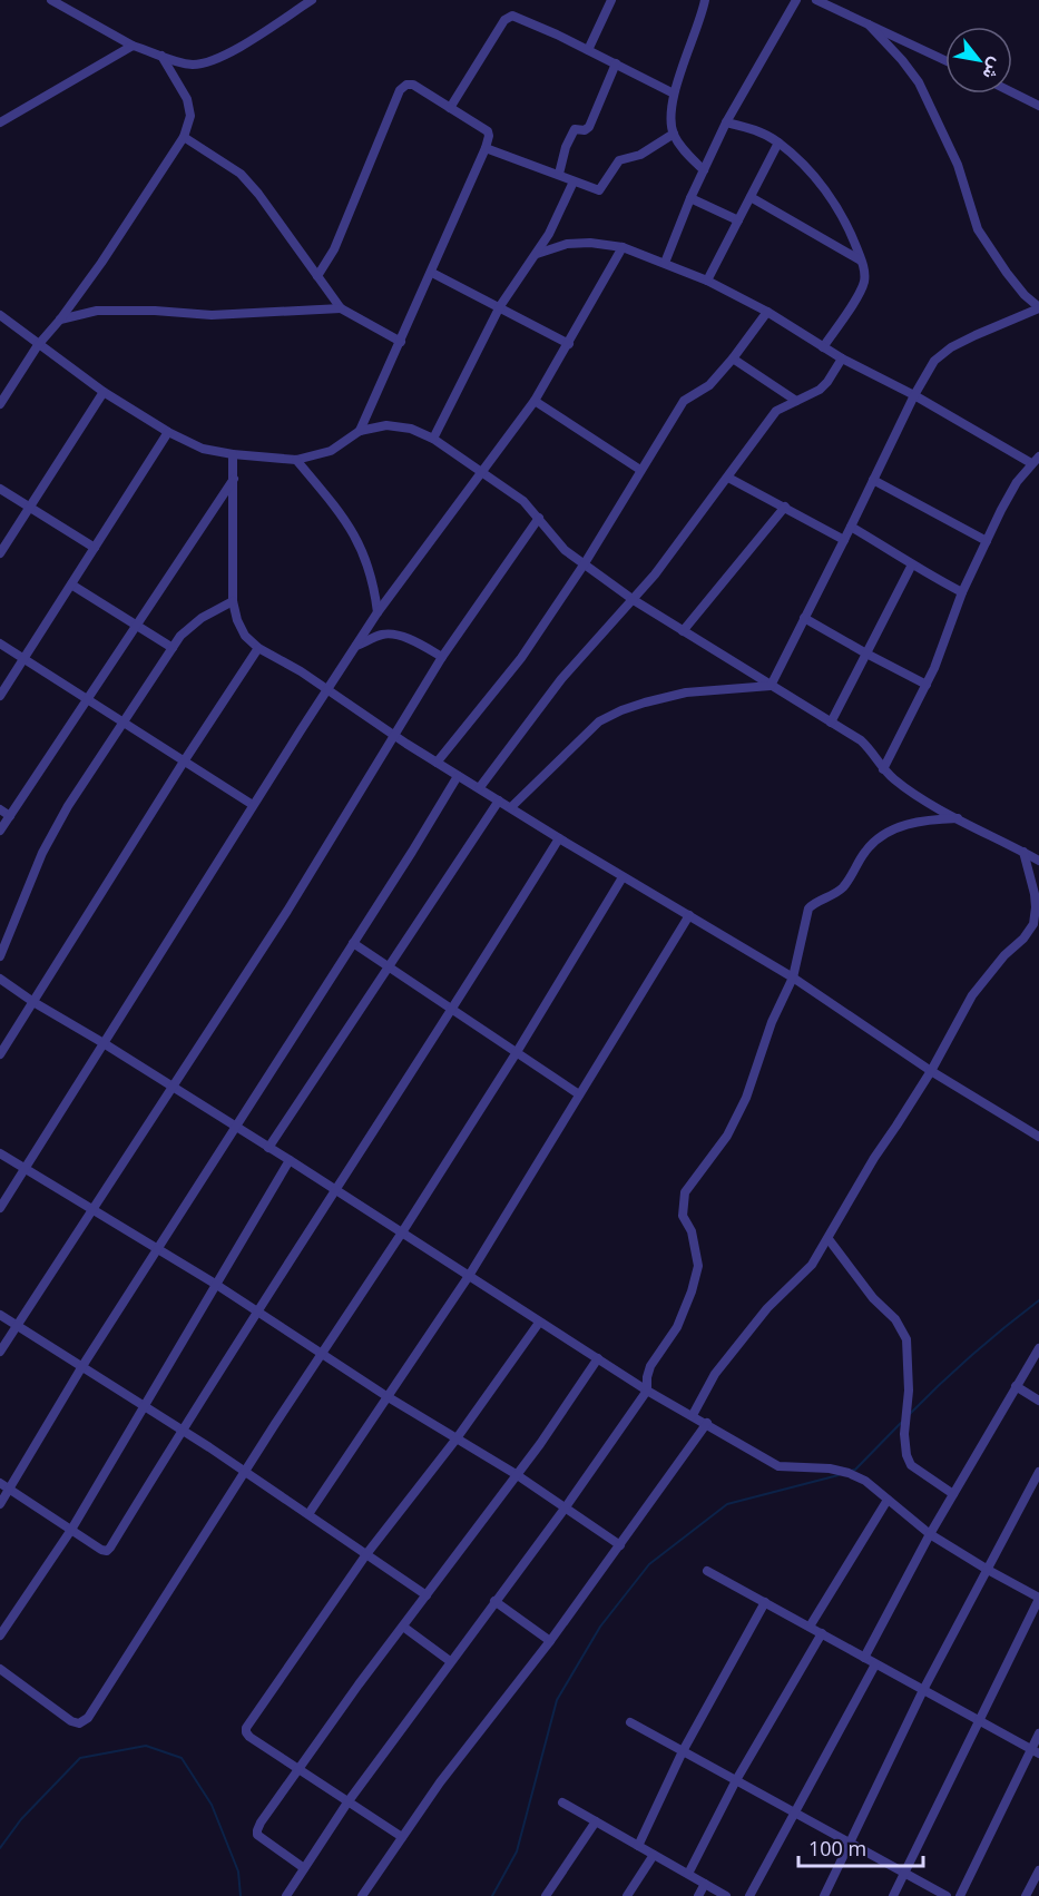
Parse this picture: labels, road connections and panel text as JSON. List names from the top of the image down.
{
  "scale_bar": "100 m",
  "north": "bottom right"
}
